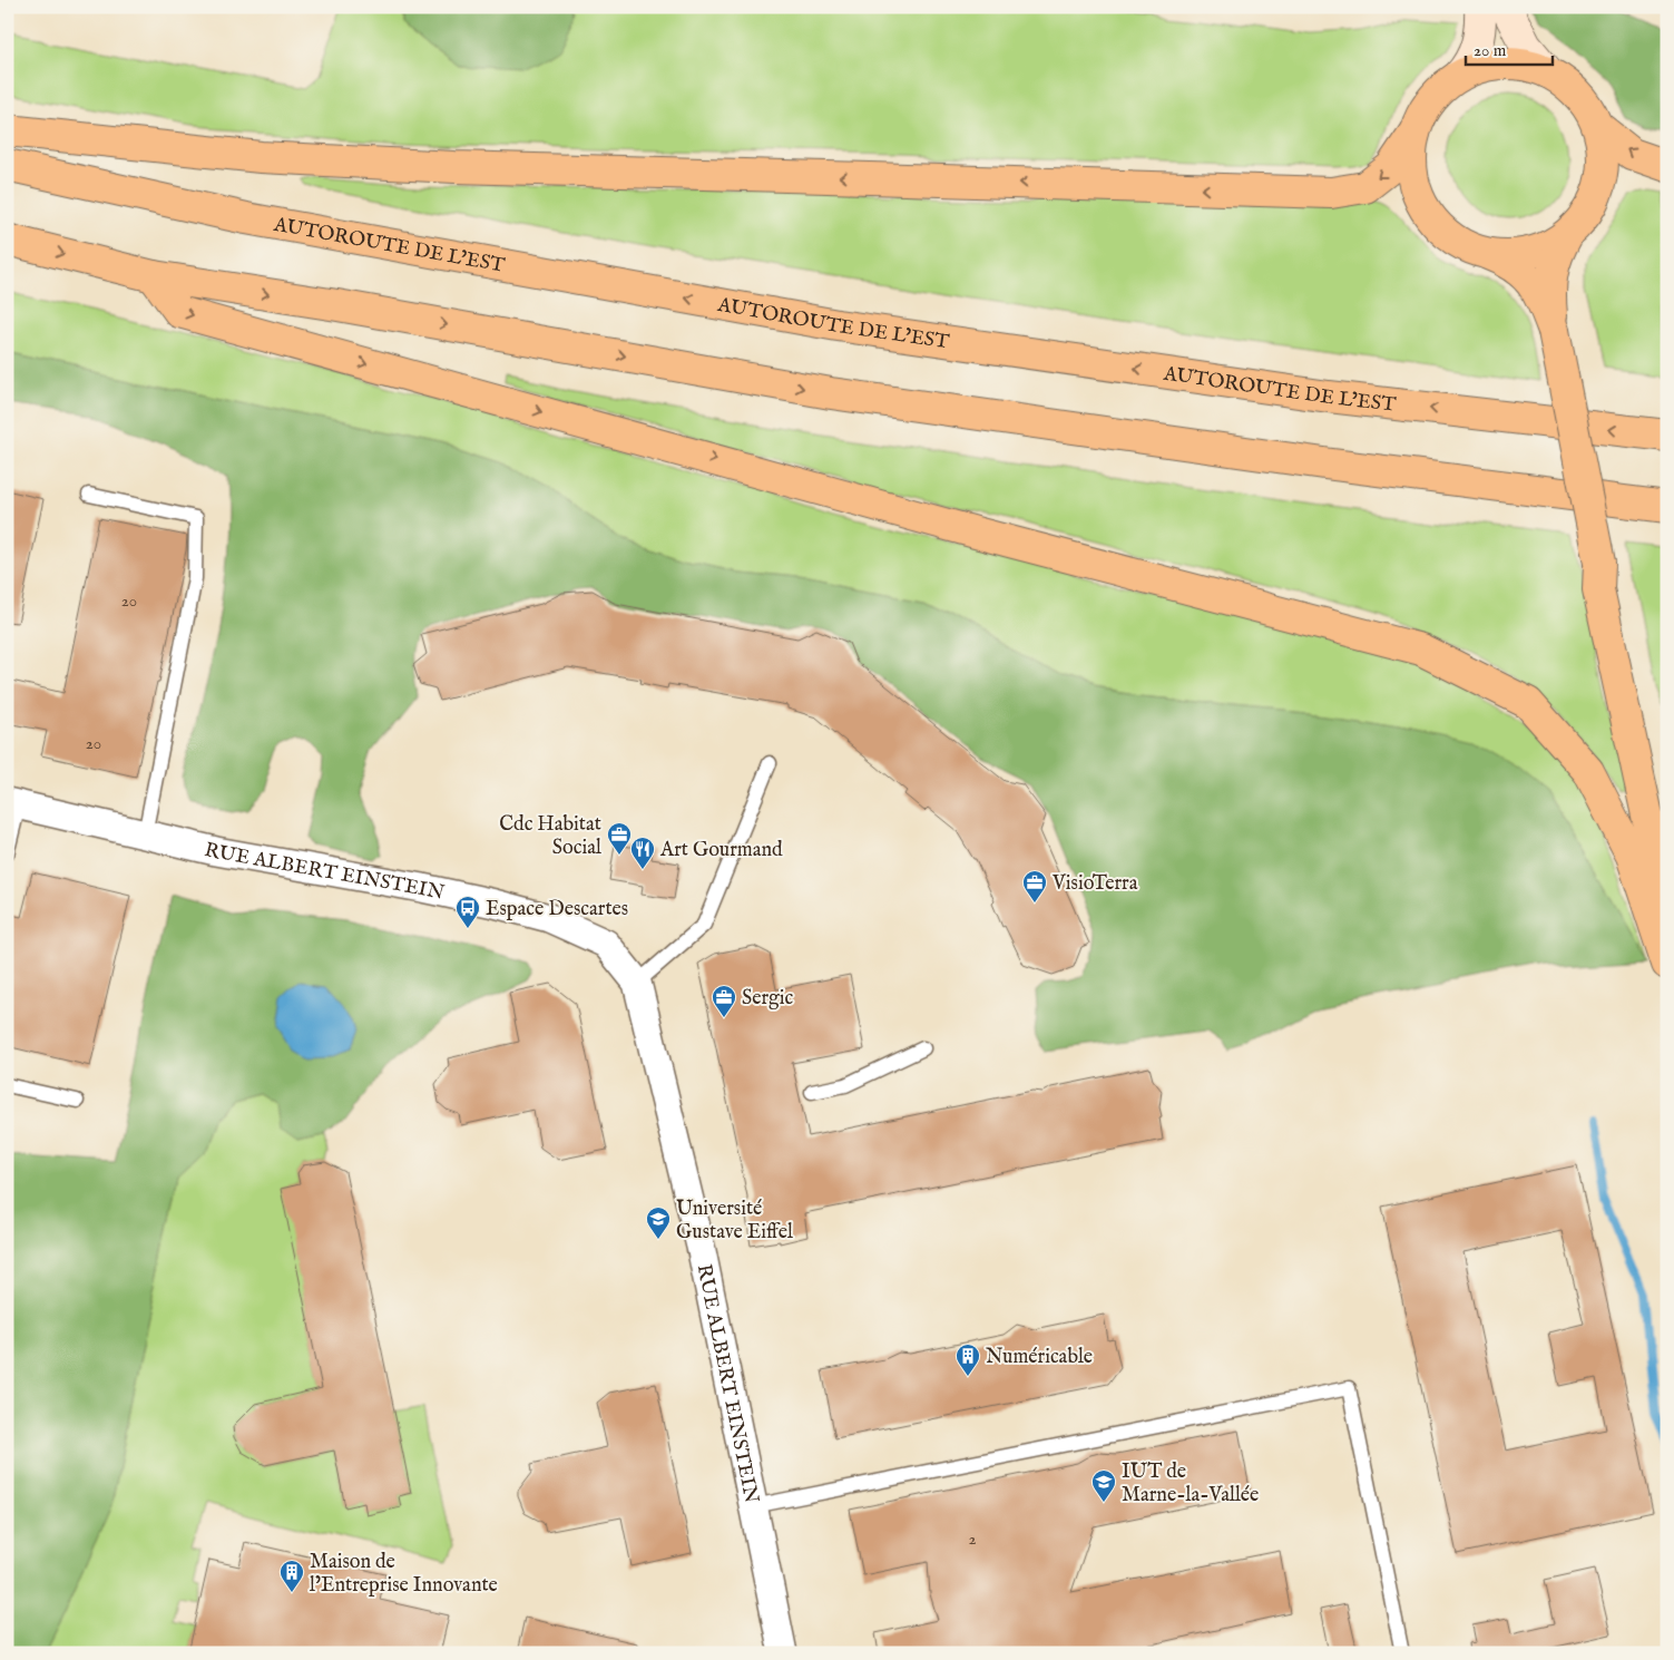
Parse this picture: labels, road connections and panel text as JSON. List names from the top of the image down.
{
  "streets": {
    "main road": ["AUTOROUTE DE L’EST"],
    "street": ["RUE ALBERT EINSTEIN"]
  },
  "places": {
    "office": ["Cdc Habitat Social", "VisioTerra", "Sergic"],
    "restaurant": ["Art Gourmand"],
    "bus stop": ["Espace Descartes"],
    "school or university": ["Université Gustave Eiffel", "IUT de Marne-la-Vallée"],
    "building": ["Numéricable", "Maison de l’Entreprise Innovante"]
  },
  "house_numbers": ["20", "20", "2"],
  "scale_bar": "20 m"
}
